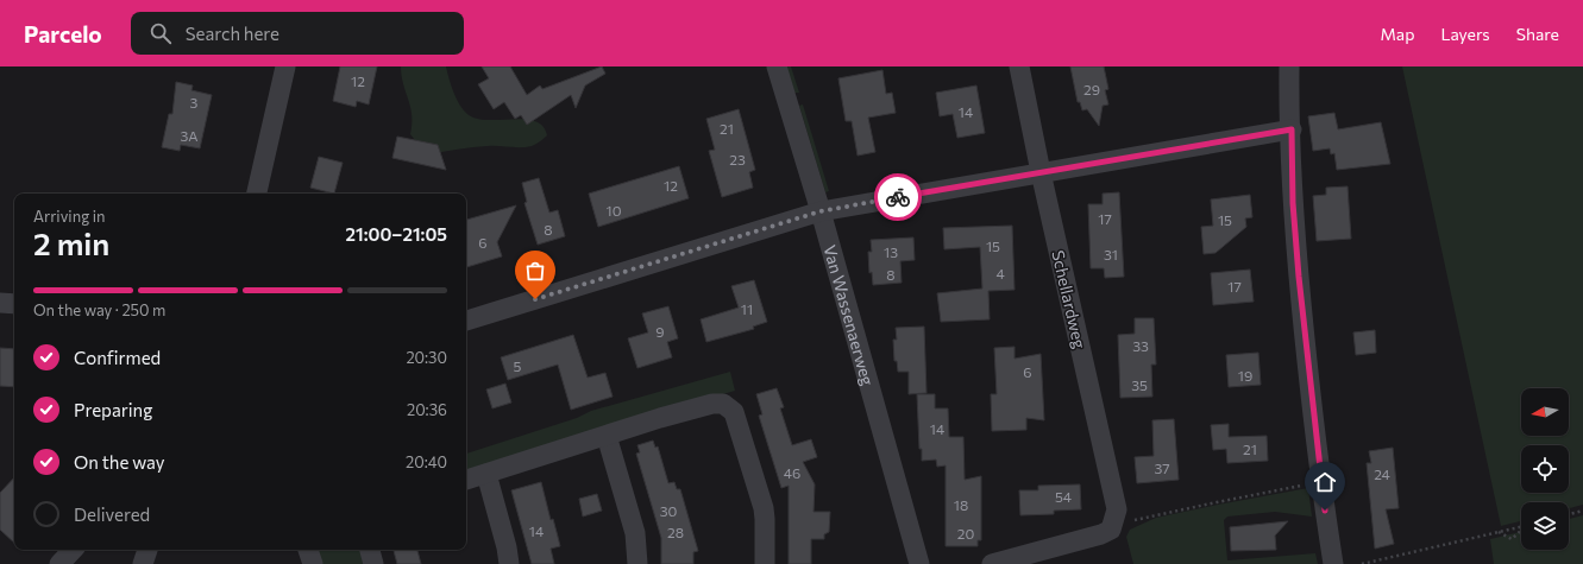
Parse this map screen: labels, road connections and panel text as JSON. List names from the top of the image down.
{
  "streets": {
    "street": ["Schellardweg", "Van Wassenaerweg"]
  },
  "house_numbers": [
    "12",
    "29",
    "3",
    "14",
    "21",
    "3A",
    "23",
    "12",
    "10",
    "17",
    "15",
    "8",
    "6",
    "15",
    "13",
    "31",
    "4",
    "8",
    "17",
    "11",
    "9",
    "33",
    "5",
    "6",
    "19",
    "35",
    "14",
    "21",
    "37",
    "46",
    "24",
    "54",
    "18",
    "30",
    "14",
    "28",
    "20"
  ],
  "north": "left",
  "page": {
    "header": "Parcelo",
    "search": "Search here",
    "nav": ["Map", "Layers", "Share"],
    "heading": ["2 min", "Arriving in", "21:00–21:05"],
    "bar": "On the way · 250 m",
    "list": [
      ["Confirmed", "20:30"],
      ["Preparing", "20:36"],
      ["On the way", "20:40"],
      "Delivered"
    ]
  }
}
